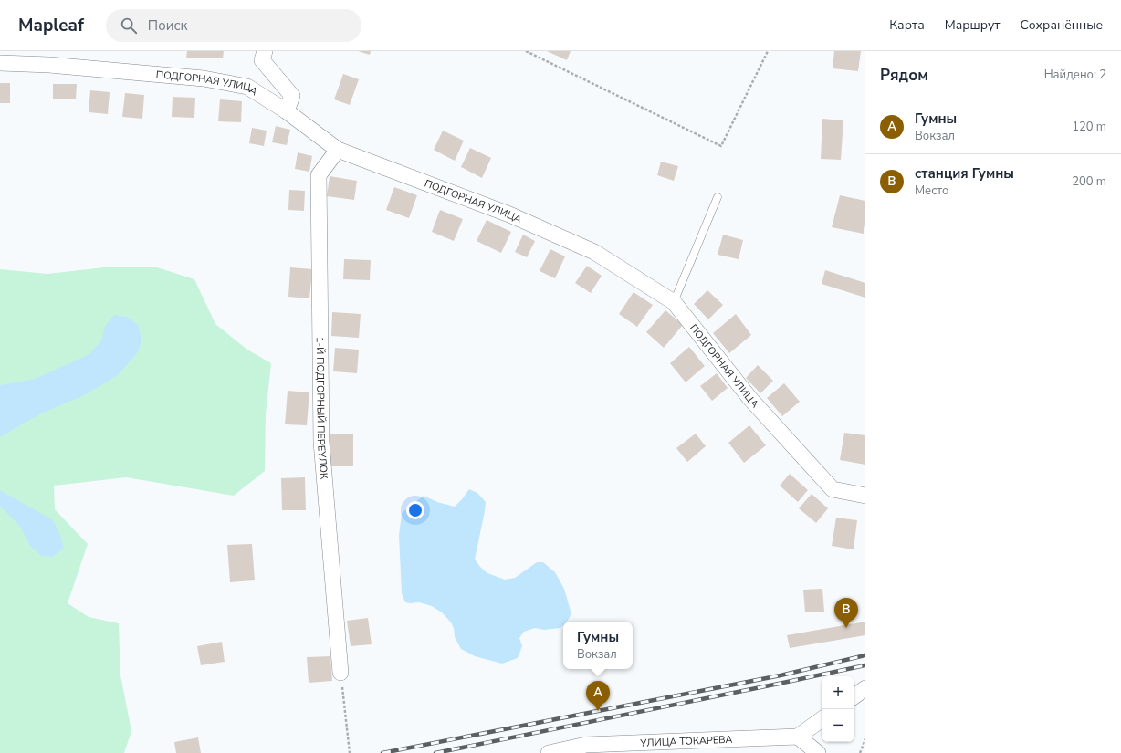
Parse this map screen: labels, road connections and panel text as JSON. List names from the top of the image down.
{
  "streets": {
    "street": ["ПОДГОРНАЯ УЛИЦА", "1-Й ПОДГОРНЫЙ ПЕРЕУЛОК", "УЛИЦА ТОКАРЕВА"]
  },
  "crossings": [
    ["ПОДГОРНАЯ УЛИЦА", "1-Й ПОДГОРНЫЙ ПЕРЕУЛОК"]
  ],
  "page": {
    "header": "Mapleaf",
    "search": "Поиск",
    "nav": ["Карта", "Маршрут", "Сохранённые"],
    "heading": ["Рядом", "Найдено: 2"],
    "list": [
      {
        "mark": "A",
        "name": "Гумны",
        "note": "Вокзал",
        "value": "120 m"
      },
      {
        "mark": "B",
        "name": "станция Гумны",
        "note": "Место",
        "value": "200 m"
      }
    ],
    "pins": ["B", "A"],
    "popup": ["Гумны", "Вокзал"],
    "map_buttons": ["+", "−"]
  }
}
